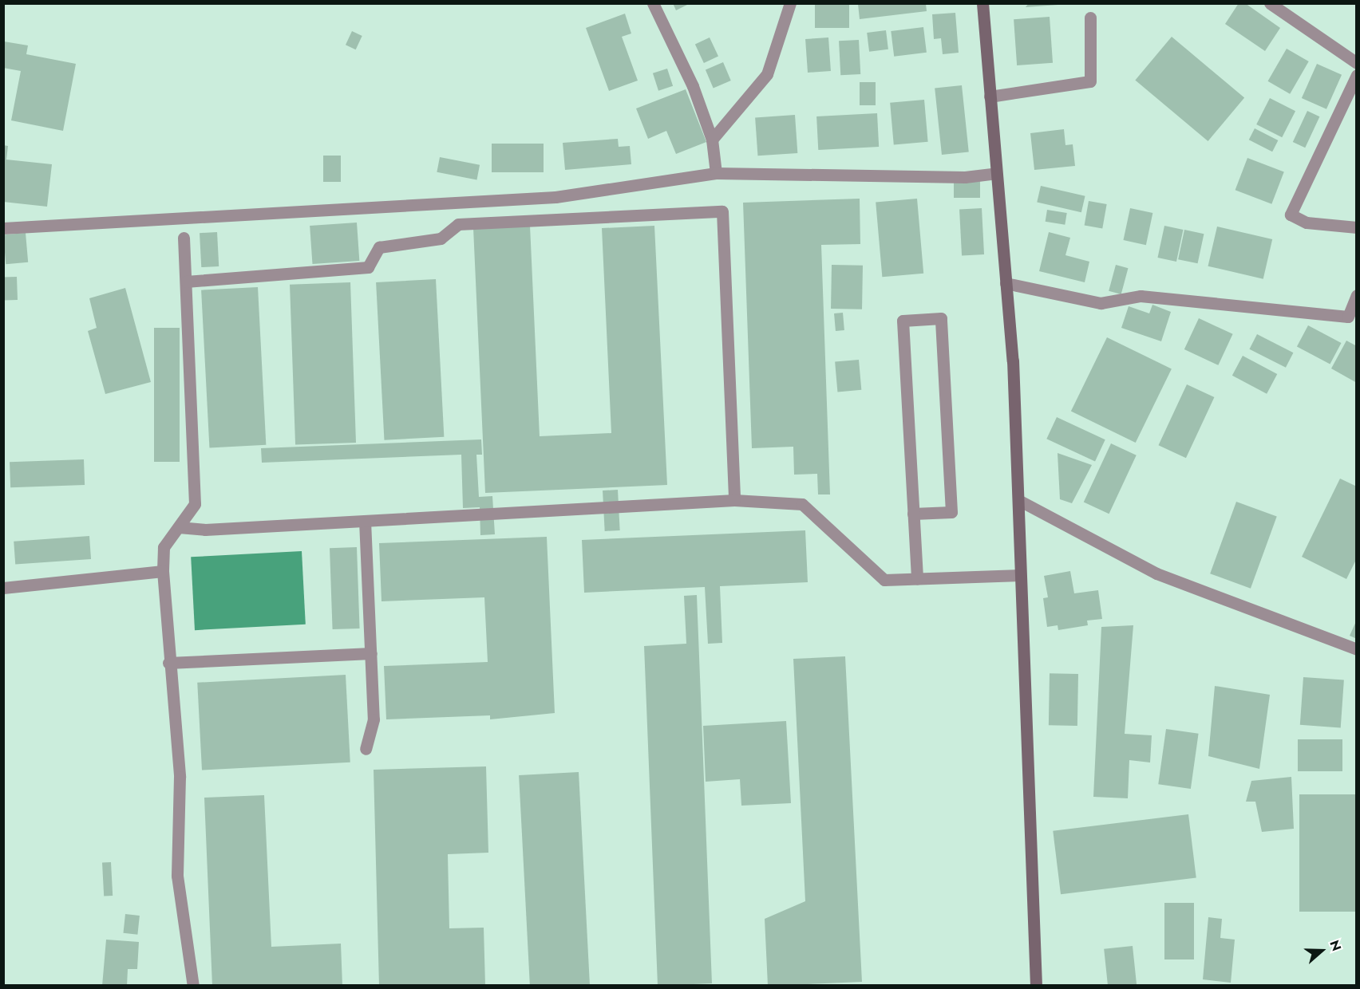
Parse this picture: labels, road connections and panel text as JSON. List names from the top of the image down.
{
  "north": "right"
}
